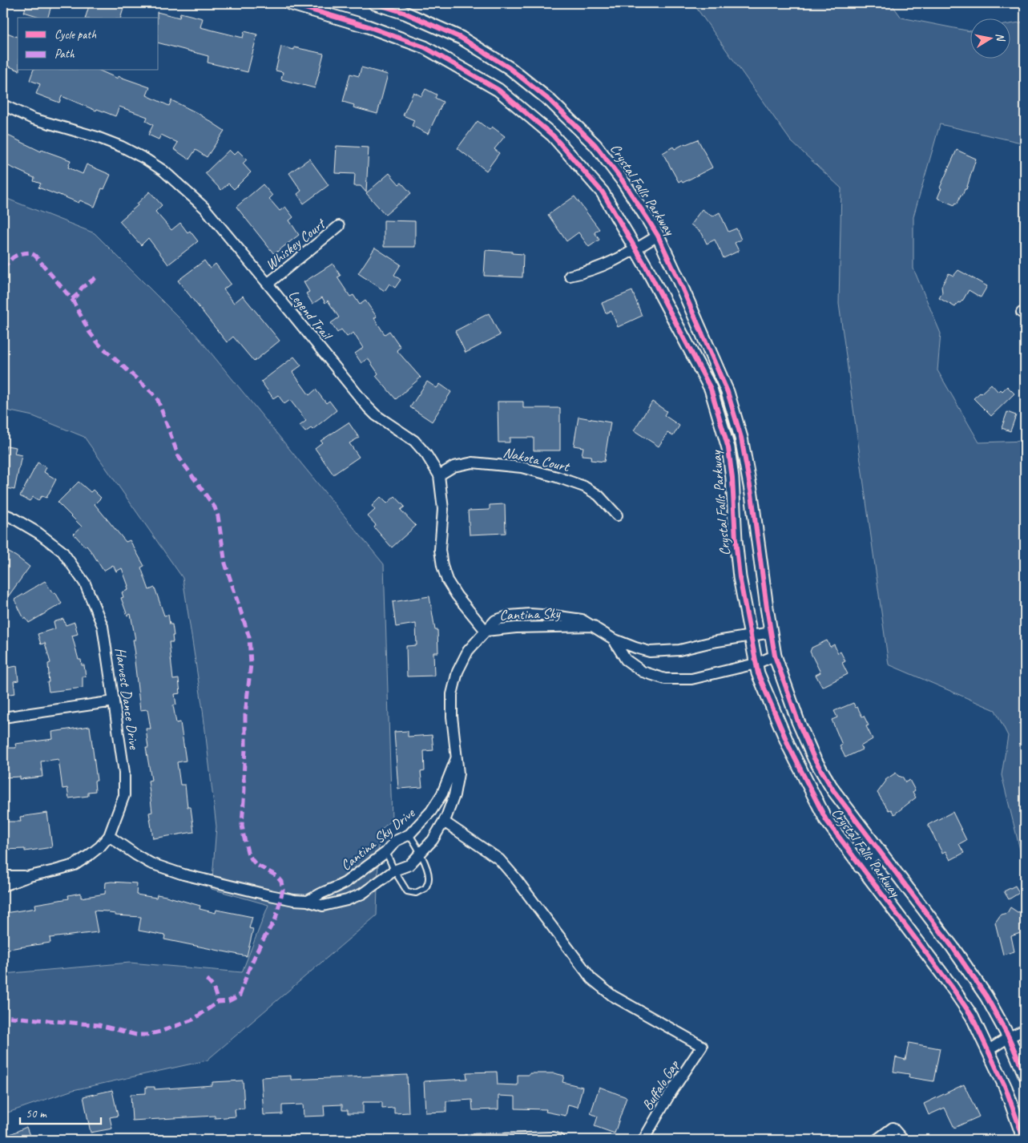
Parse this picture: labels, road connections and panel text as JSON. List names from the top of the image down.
{
  "streets": {
    "street": [
      "Crystal Falls Parkway",
      "Whiskey Court",
      "Legend Trail",
      "Nakota Court",
      "Cantina Sky",
      "Harvest Dance Drive",
      "Cantina Sky Drive",
      "Buffalo Gap"
    ]
  },
  "crossings": [
    ["Crystal Falls Parkway", "Cantina Sky"],
    ["Whiskey Court", "Legend Trail"],
    ["Legend Trail", "Nakota Court"],
    ["Legend Trail", "Cantina Sky"],
    ["Legend Trail", "Cantina Sky Drive"],
    ["Cantina Sky", "Cantina Sky Drive"],
    ["Harvest Dance Drive", "Cantina Sky Drive"],
    ["Cantina Sky Drive", "Buffalo Gap"]
  ],
  "legend": ["Cycle path", "Path"],
  "scale_bar": "50 m",
  "north": "right"
}
